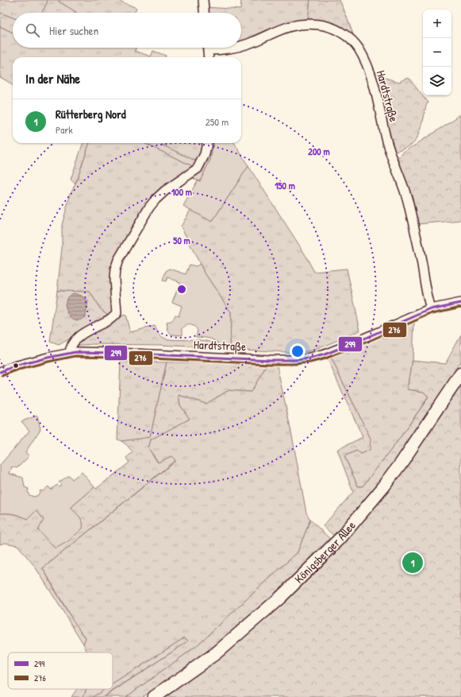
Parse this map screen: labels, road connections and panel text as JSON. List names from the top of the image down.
{
  "streets": {
    "main road": ["Königsberger Allee"],
    "street": ["Hardtstraße"]
  },
  "lines": ["transit line 299", "transit line 276"],
  "legend": ["299", "276"],
  "page": {
    "map_buttons": ["+", "−"],
    "search": "Hier suchen",
    "heading": "In der Nähe",
    "list": [
      {
        "mark": "1",
        "name": "Rütterberg Nord",
        "note": "Park",
        "value": "250 m"
      }
    ],
    "pins": "1"
  },
  "rings": [
    "200 m",
    "150 m",
    "100 m",
    "50 m"
  ]
}
